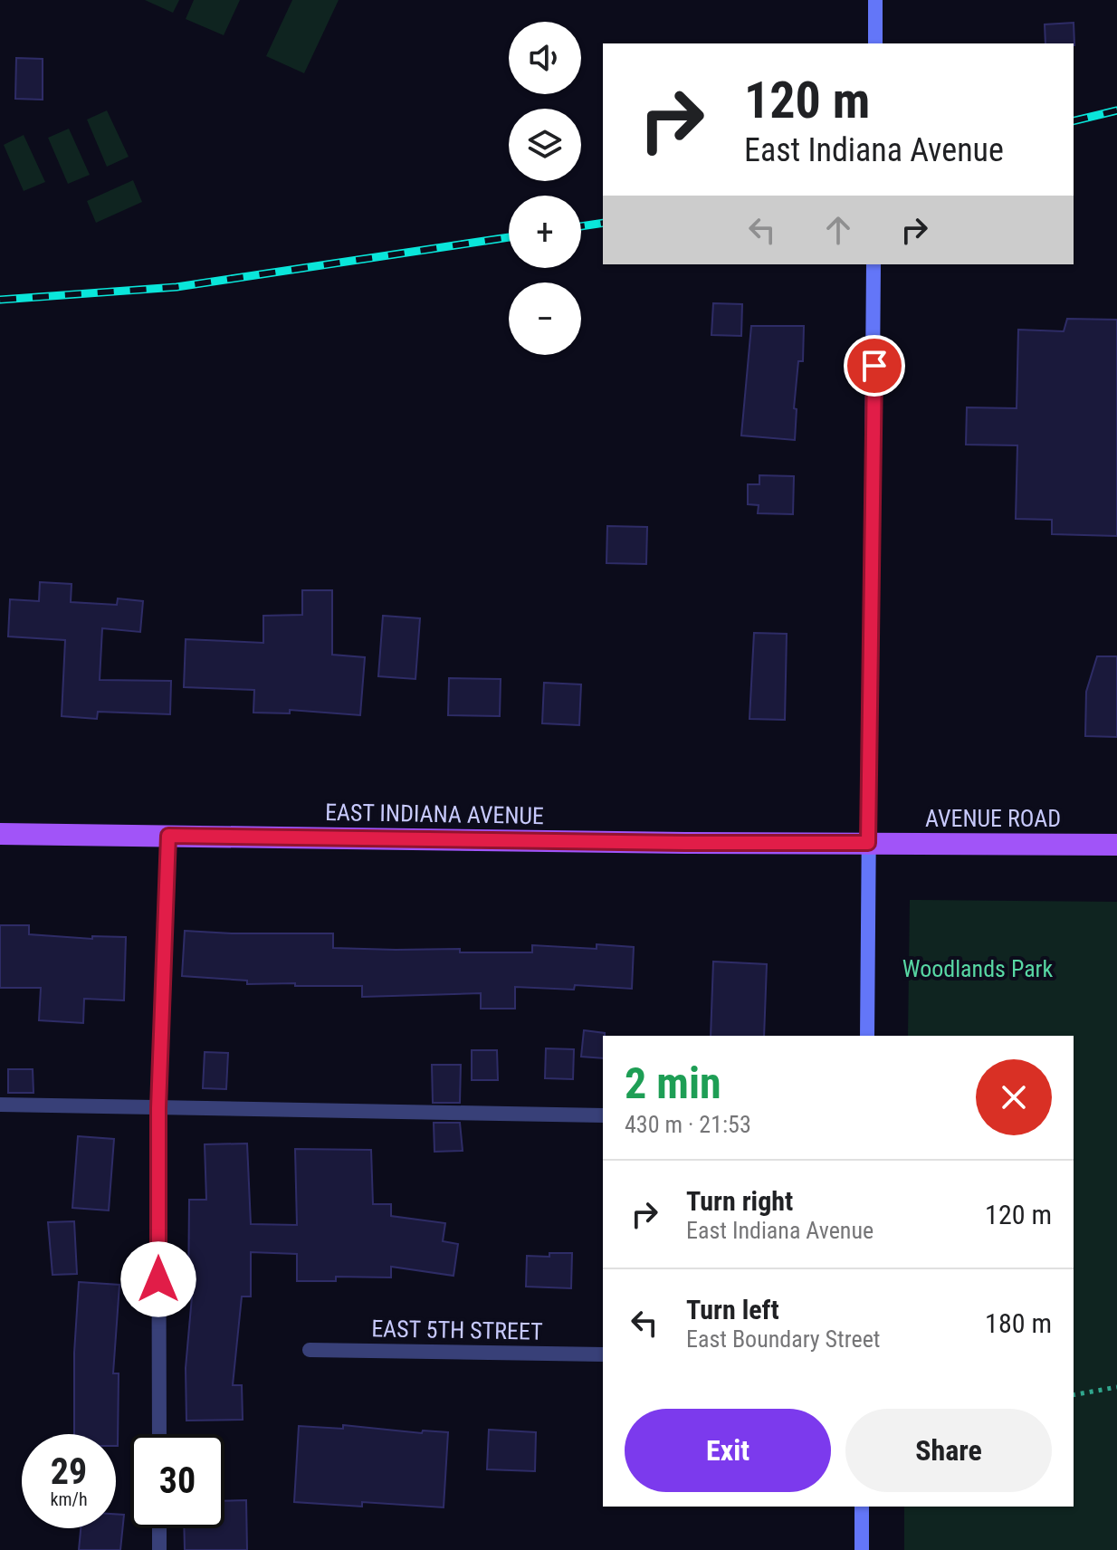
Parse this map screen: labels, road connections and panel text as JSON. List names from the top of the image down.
{
  "streets": {
    "main road": ["EAST INDIANA AVENUE", "AVENUE ROAD"],
    "street": ["EAST 5TH STREET"]
  },
  "crossings": [
    ["EAST INDIANA AVENUE", "AVENUE ROAD"]
  ],
  "parks": ["Woodlands Park"],
  "page": {
    "map_buttons": ["+", "−"],
    "turn": ["120 m", "East Indiana Avenue"],
    "heading": ["2 min", "430 m · 21:53"],
    "list": [
      {
        "name": "Turn right",
        "note": "East Indiana Avenue",
        "value": "120 m"
      },
      {
        "name": "Turn left",
        "note": "East Boundary Street",
        "value": "180 m"
      }
    ],
    "buttons": ["Exit", "Share"],
    "speed": "29 km/h",
    "limit": "30"
  }
}
